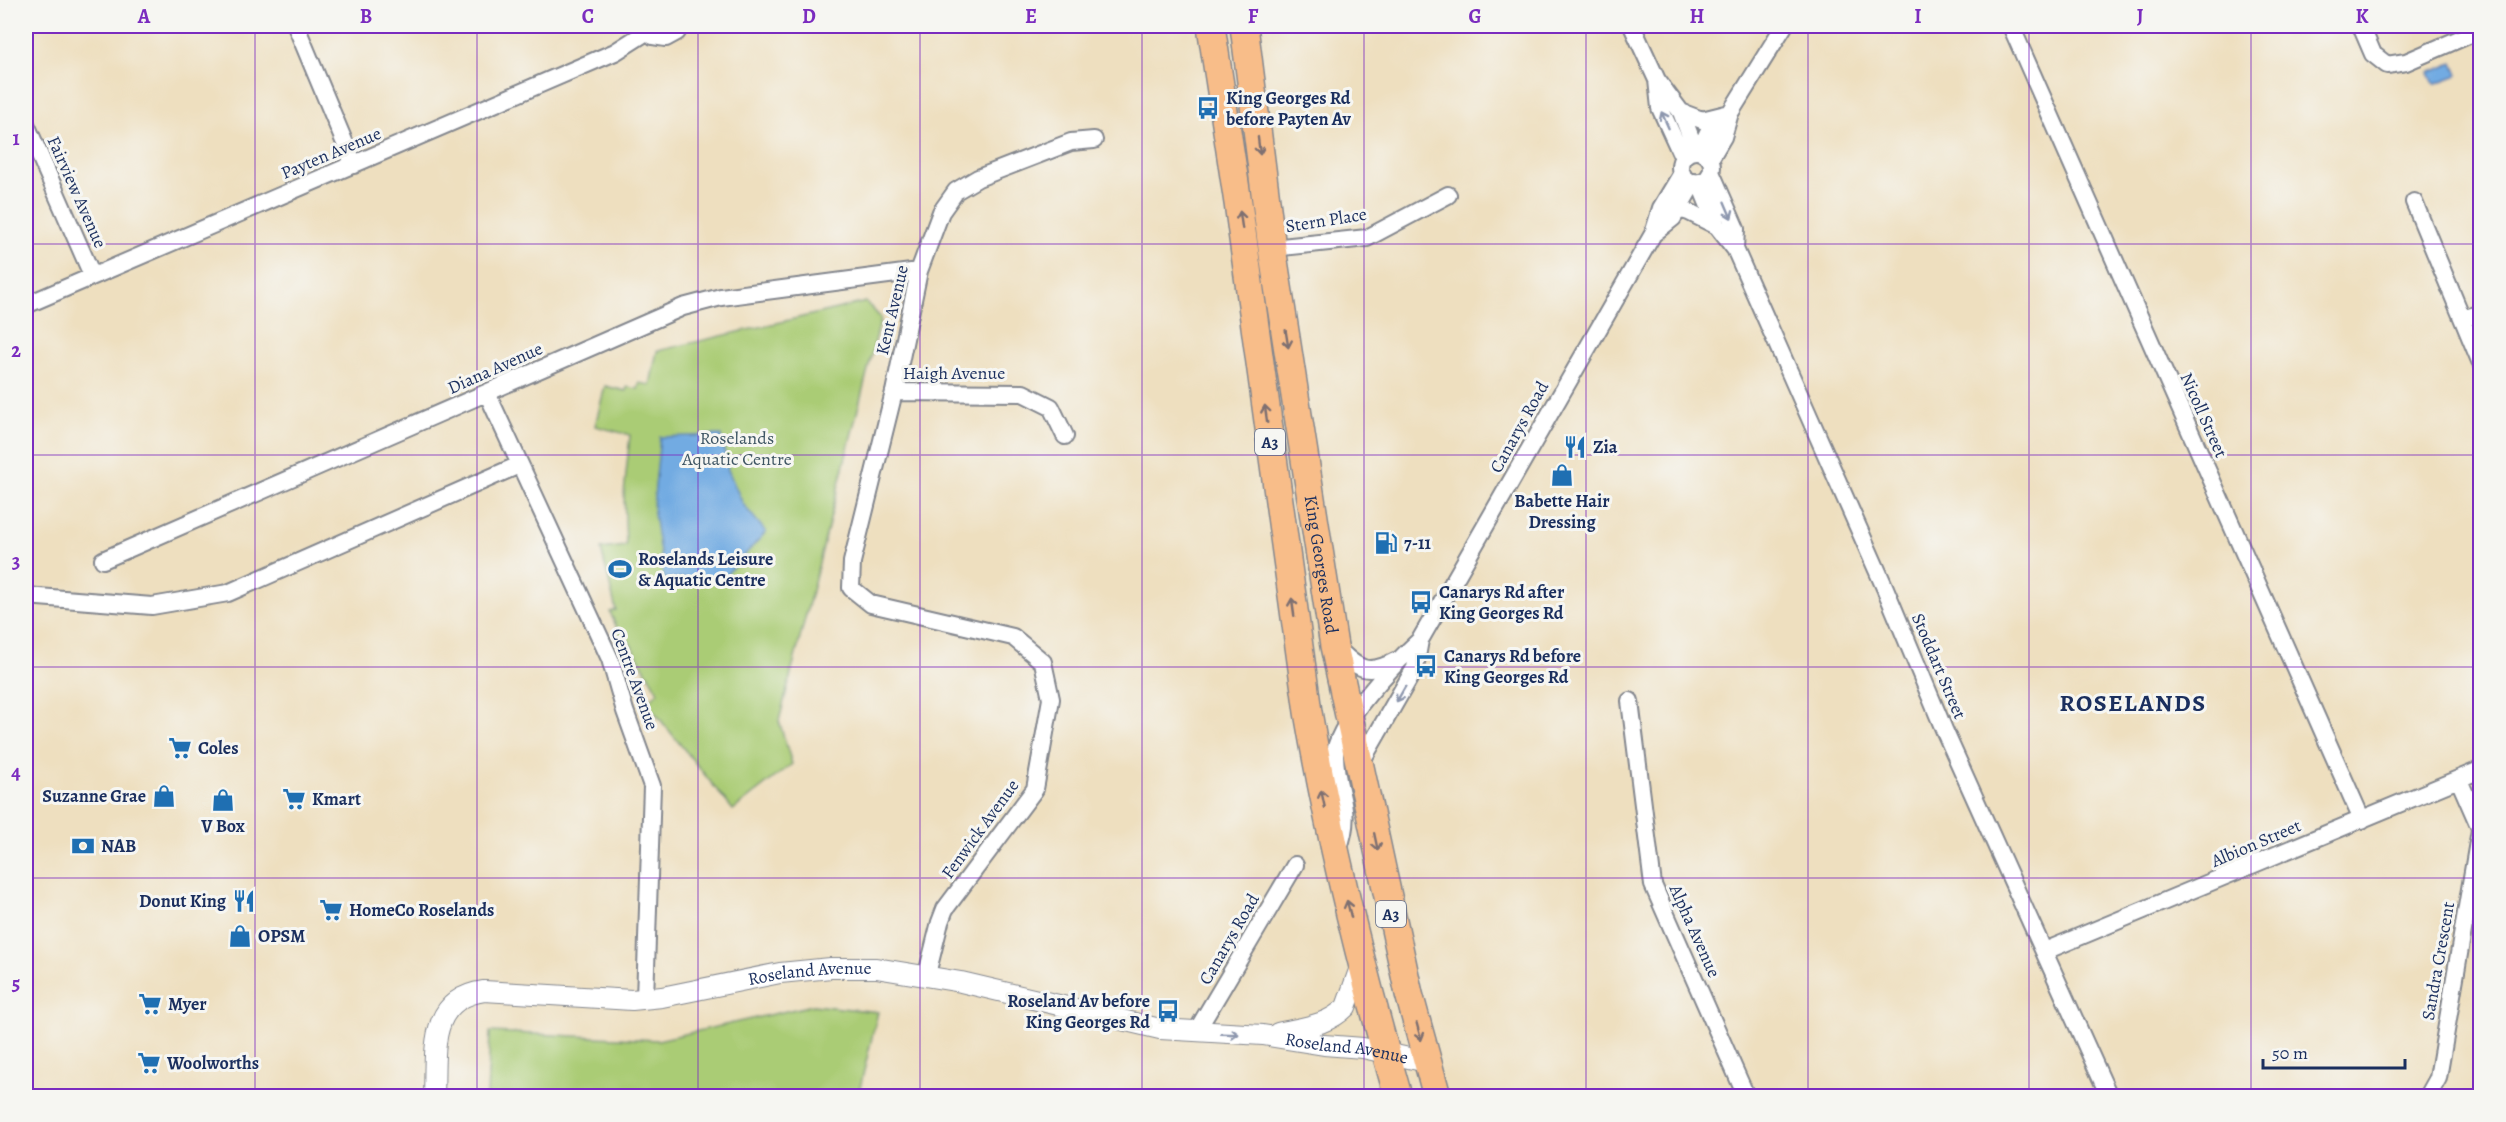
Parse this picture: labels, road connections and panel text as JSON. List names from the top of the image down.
{
  "streets": {
    "highway": ["A3", "King Georges Road"],
    "street": [
      "Payten Avenue",
      "Fairview Avenue",
      "Stern Place",
      "Kent Avenue",
      "Diana Avenue",
      "Haigh Avenue",
      "Nicoll Street",
      "Canarys Road",
      "Stoddart Street",
      "Centre Avenue",
      "Fenwick Avenue",
      "Albion Street",
      "Alpha Avenue",
      "Sandra Crescent",
      "Roseland Avenue"
    ]
  },
  "crossings": [
    ["Payten Avenue", "Fairview Avenue"],
    ["Stern Place", "King Georges Road"],
    ["Kent Avenue", "Diana Avenue"],
    ["Kent Avenue", "Haigh Avenue"],
    ["Kent Avenue", "Fenwick Avenue"],
    ["Diana Avenue", "Centre Avenue"],
    ["Nicoll Street", "Albion Street"],
    ["Canarys Road", "King Georges Road"],
    ["Canarys Road", "Stoddart Street"],
    ["Canarys Road", "Roseland Avenue"],
    ["King Georges Road", "Roseland Avenue"],
    ["Stoddart Street", "Albion Street"],
    ["Centre Avenue", "Roseland Avenue"],
    ["Fenwick Avenue", "Roseland Avenue"],
    ["Albion Street", "Sandra Crescent"]
  ],
  "districts": ["ROSELANDS"],
  "parks": ["Roselands Aquatic Centre"],
  "places": {
    "bus stop": [
      "King Georges Rd before Payten Av",
      "Canarys Rd after King Georges Rd",
      "Canarys Rd before King Georges Rd",
      "Roseland Av before King Georges Rd"
    ],
    "restaurant": ["Zia", "Donut King"],
    "shop": [
      "Babette Hair Dressing",
      "Suzanne Grae",
      "V Box",
      "OPSM"
    ],
    "fuel station": ["7-11"],
    "sports": ["Roselands Leisure & Aquatic Centre"],
    "supermarket": [
      "Coles",
      "Kmart",
      "HomeCo Roselands",
      "Myer",
      "Woolworths"
    ],
    "bank": ["NAB"]
  },
  "scale_bar": "50 m",
  "grid": {
    "columns": [
      "A",
      "B",
      "C",
      "D",
      "E",
      "F",
      "G",
      "H",
      "I",
      "J",
      "K"
    ],
    "rows": [
      "1",
      "2",
      "3",
      "4",
      "5"
    ]
  }
}
